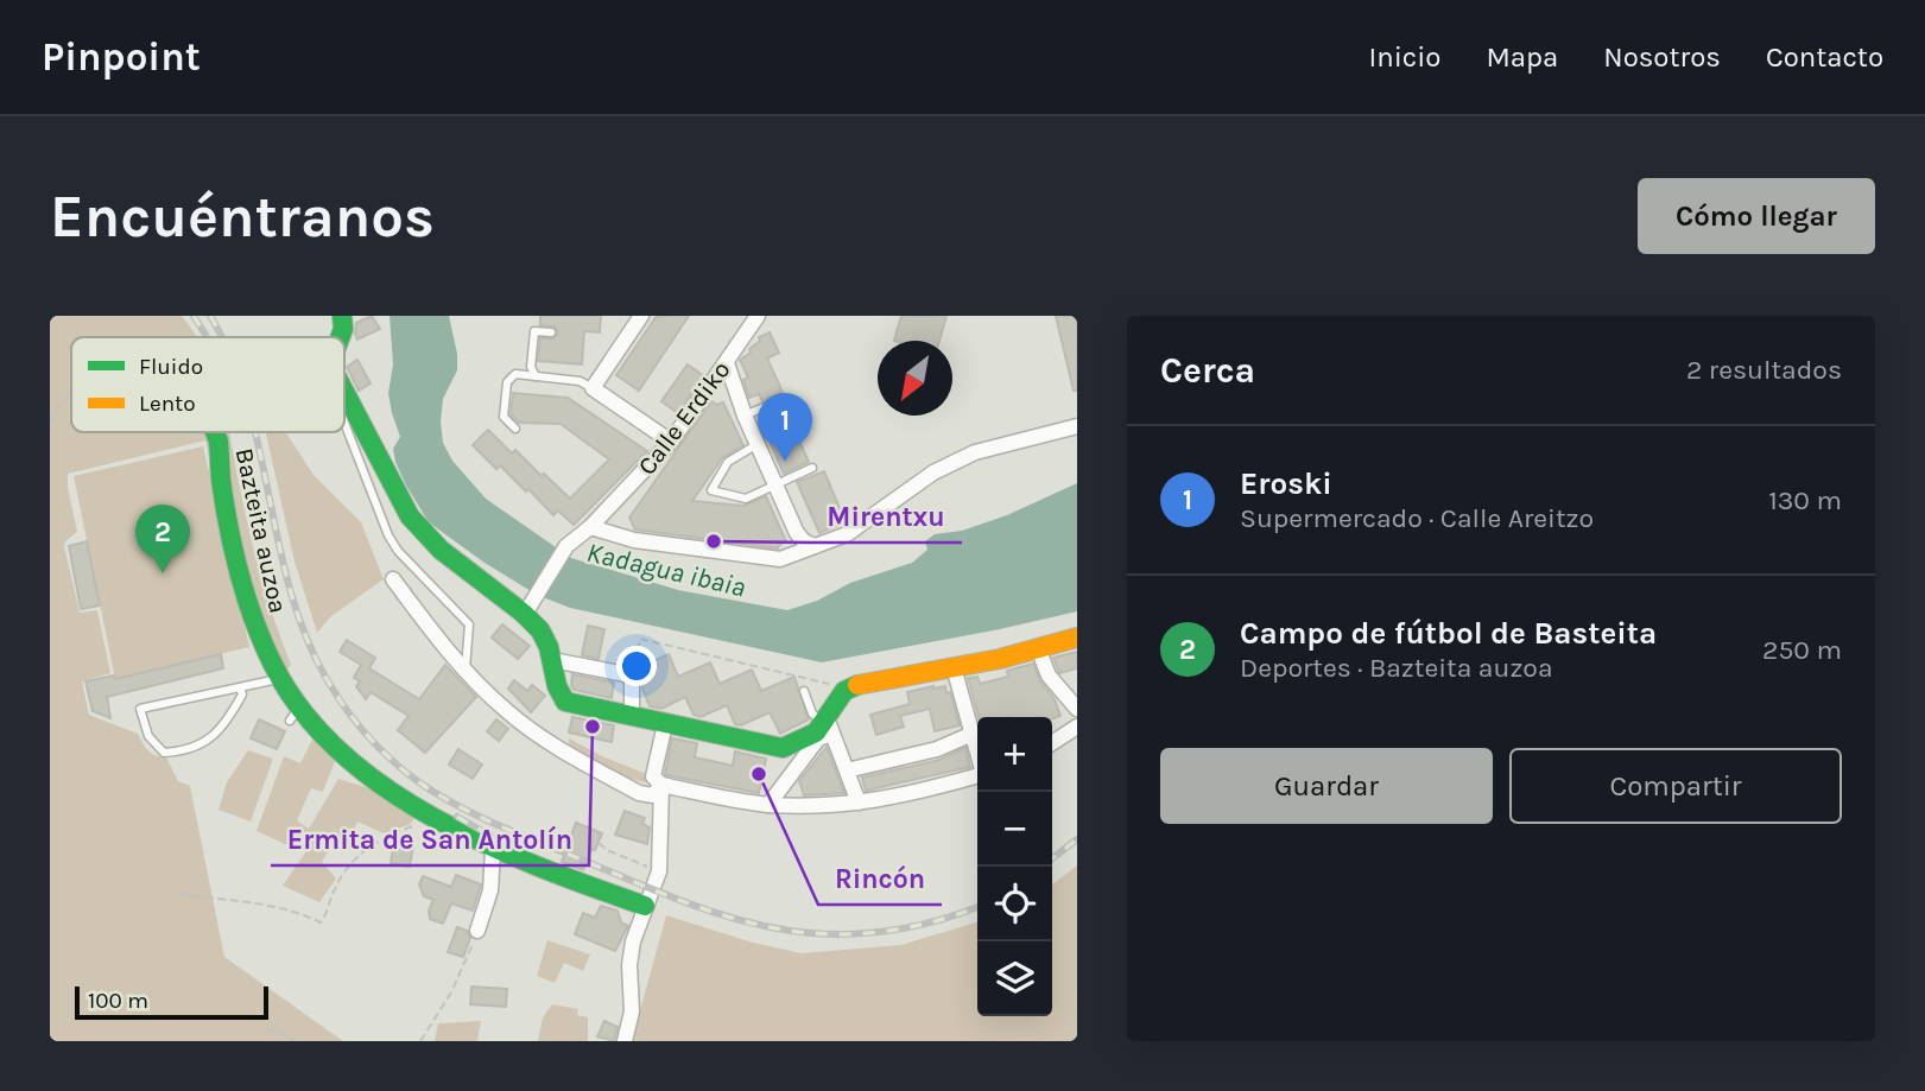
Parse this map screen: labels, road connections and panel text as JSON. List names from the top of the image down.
{
  "streets": {
    "street": ["Calle Erdiko", "Bazteita auzoa"]
  },
  "water": ["Kadagua ibaia"],
  "places": ["Mirentxu", "Ermita de San Antolín", "Rincón"],
  "legend": ["Fluido", "Lento"],
  "scale_bar": "100 m",
  "north": "bottom left",
  "page": {
    "header": "Pinpoint",
    "nav": [
      "Inicio",
      "Mapa",
      "Nosotros",
      "Contacto"
    ],
    "buttons": [
      "Cómo llegar",
      ["Guardar", "Compartir"]
    ],
    "title": "Encuéntranos",
    "heading": ["Cerca", "2 resultados"],
    "pins": ["1", "2"],
    "list": [
      {
        "mark": "1",
        "name": "Eroski",
        "note": "Supermercado · Calle Areitzo",
        "value": "130 m"
      },
      {
        "mark": "2",
        "name": "Campo de fútbol de Basteita",
        "note": "Deportes · Bazteita auzoa",
        "value": "250 m"
      }
    ],
    "map_buttons": ["+", "−"],
    "scale": "100 m"
  }
}
